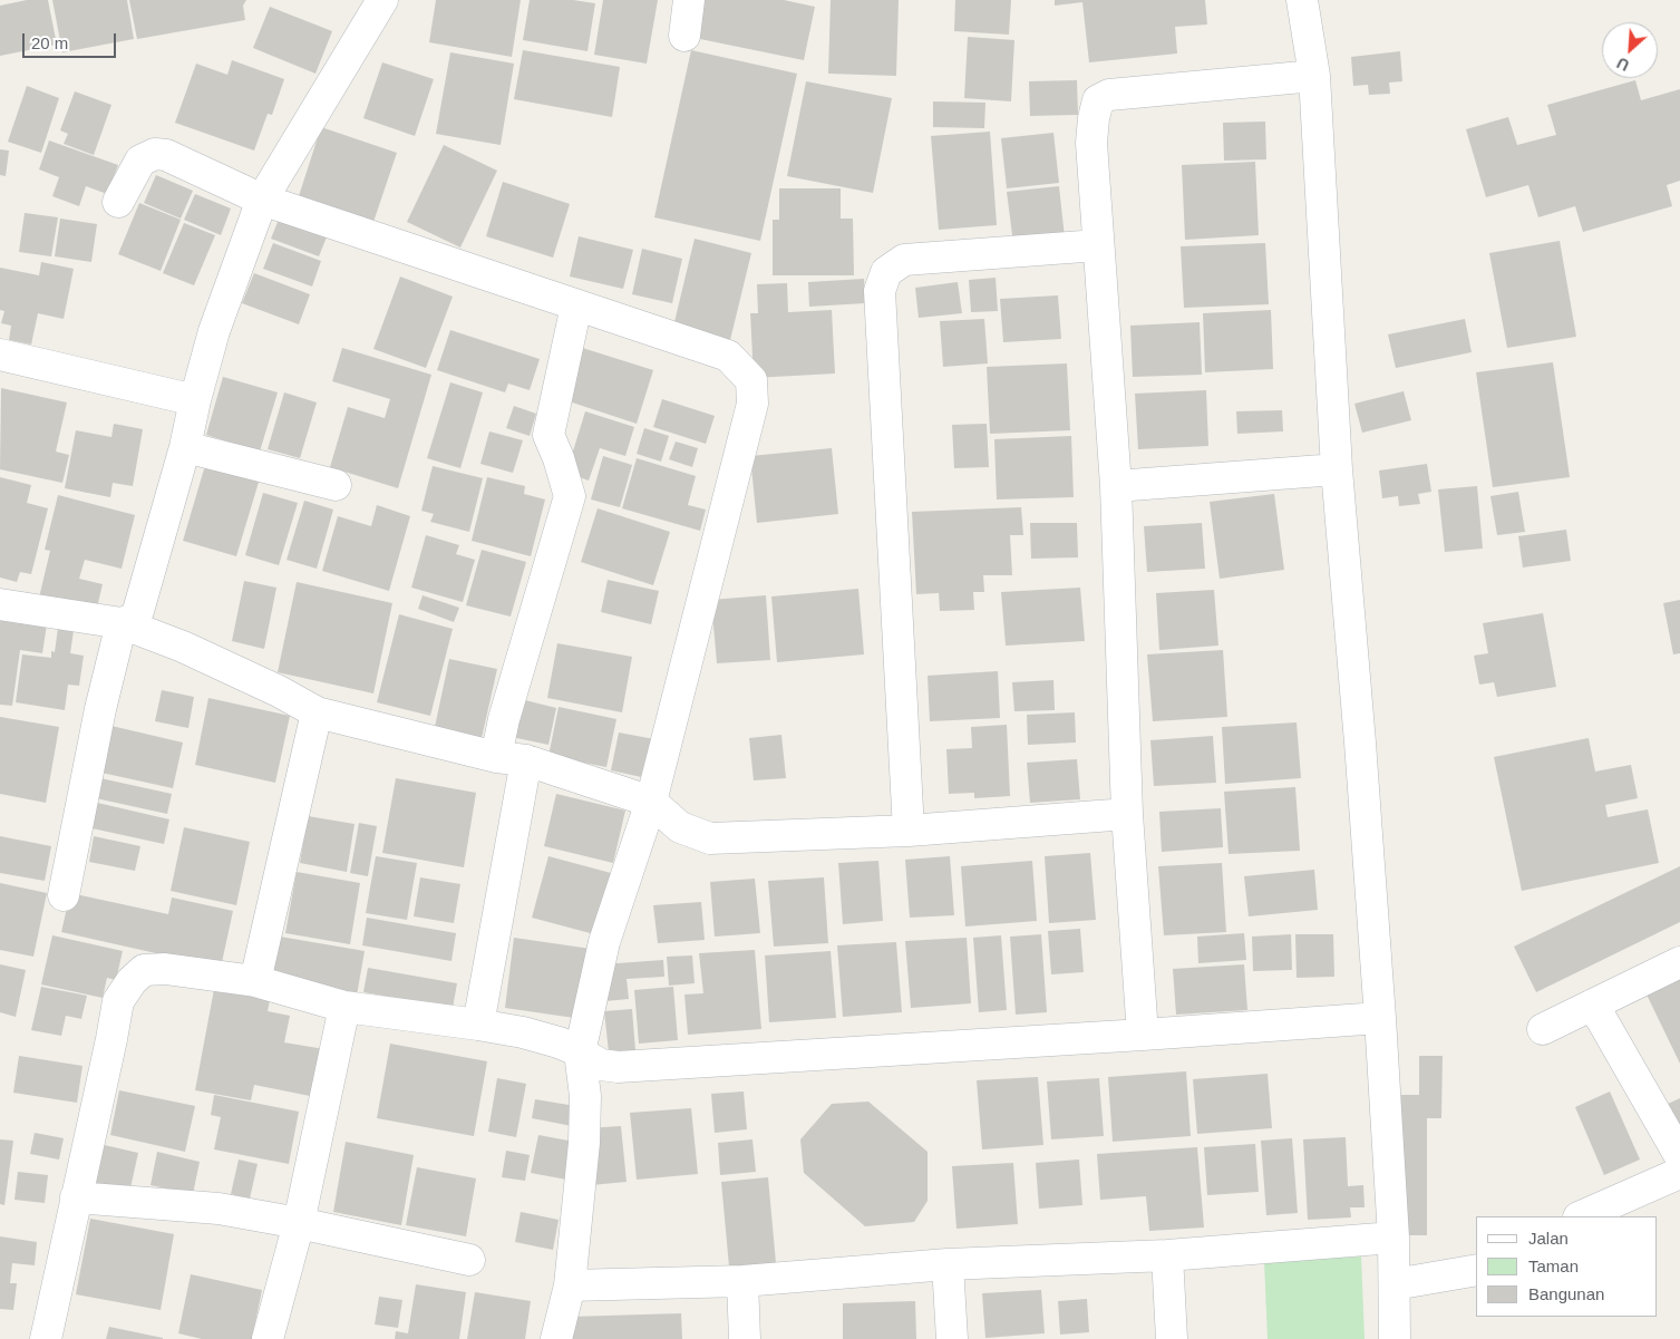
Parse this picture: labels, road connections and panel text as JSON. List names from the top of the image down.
{
  "legend": ["Jalan", "Taman", "Bangunan"],
  "scale_bar": "20 m",
  "north": "bottom left"
}
